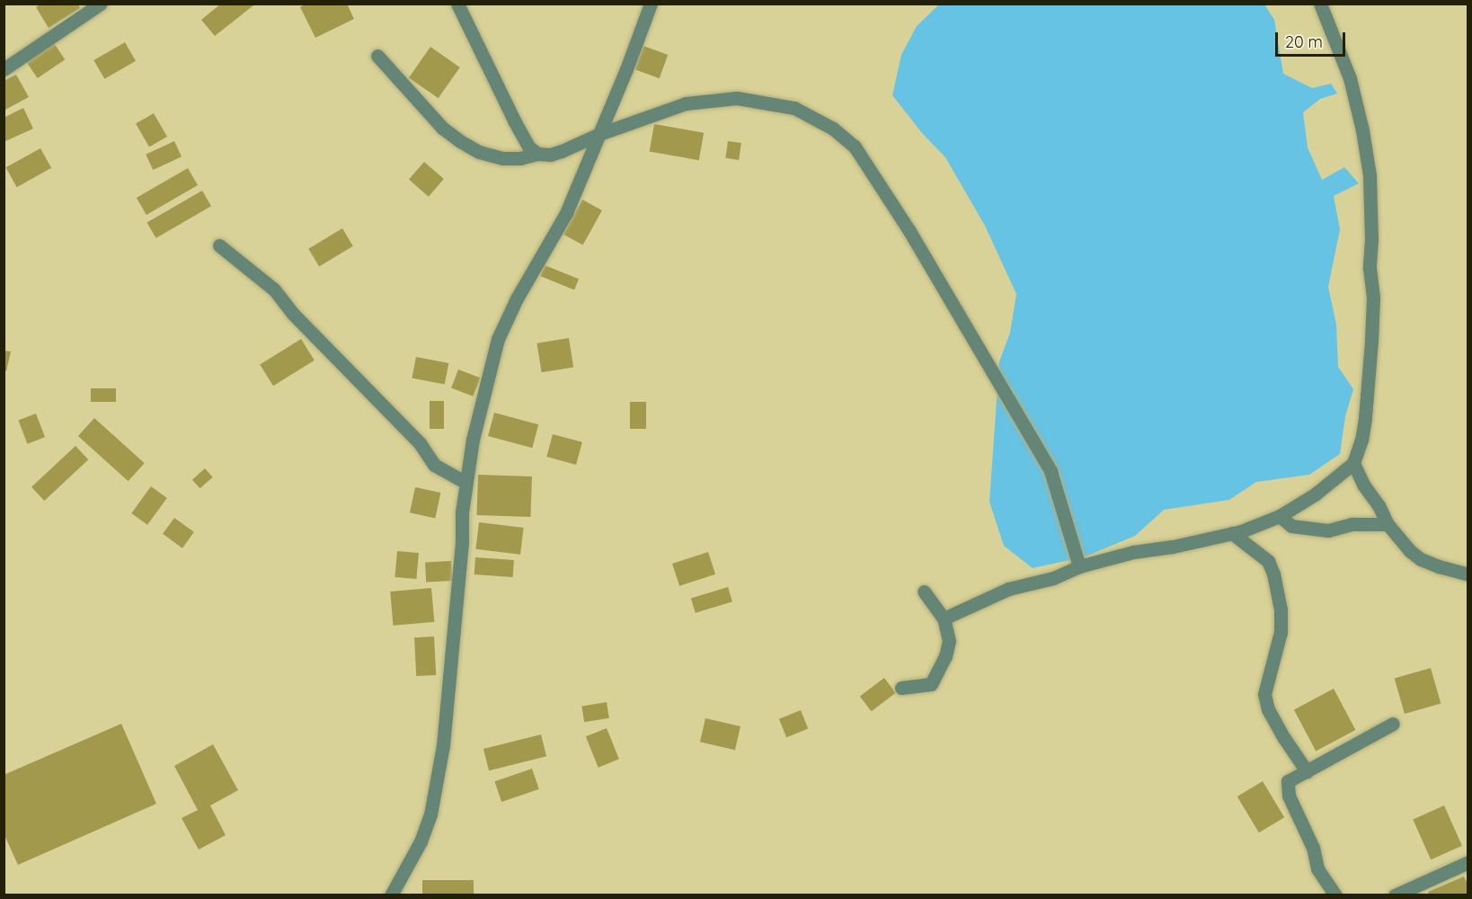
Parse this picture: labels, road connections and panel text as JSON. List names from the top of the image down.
{
  "scale_bar": "20 m"
}
